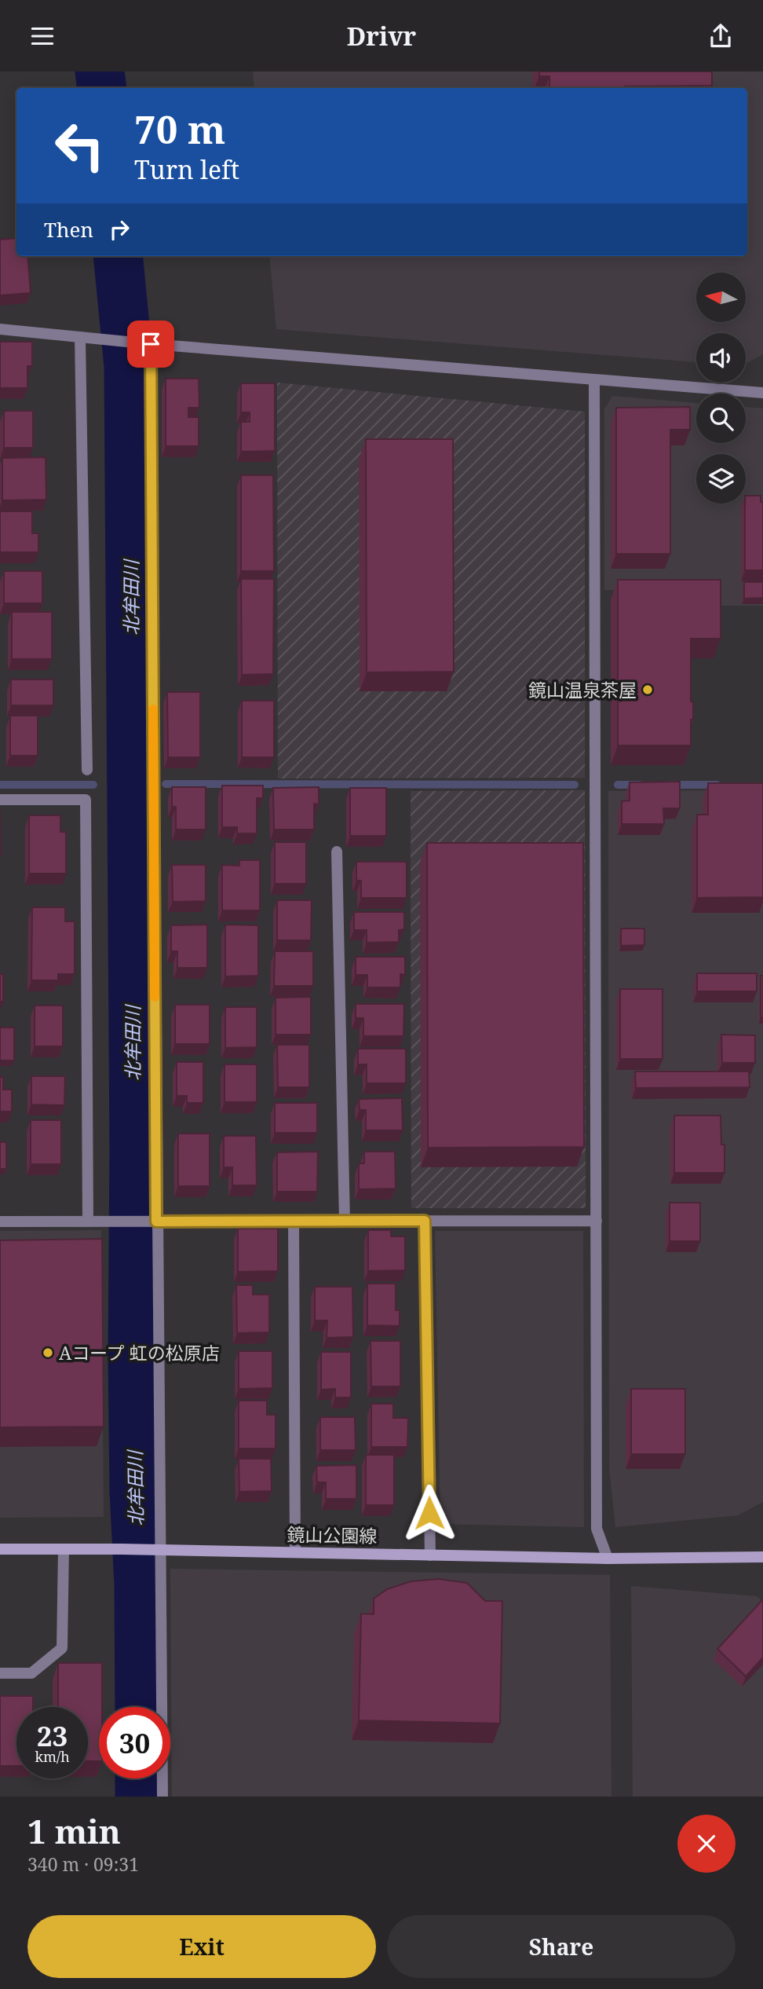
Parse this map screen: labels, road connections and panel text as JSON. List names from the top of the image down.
{
  "streets": {
    "main road": ["鏡山公園線"]
  },
  "water": ["北牟田川"],
  "places": ["鏡山温泉茶屋", "Aコープ 虹の松原店"],
  "north": "left",
  "page": {
    "header": "Drivr",
    "turn": ["70 m", "Turn left"],
    "then": "Then",
    "speed": "23 km/h",
    "limit": "30",
    "heading": ["1 min", "340 m · 09:31"],
    "buttons": ["Exit", "Share"]
  }
}
